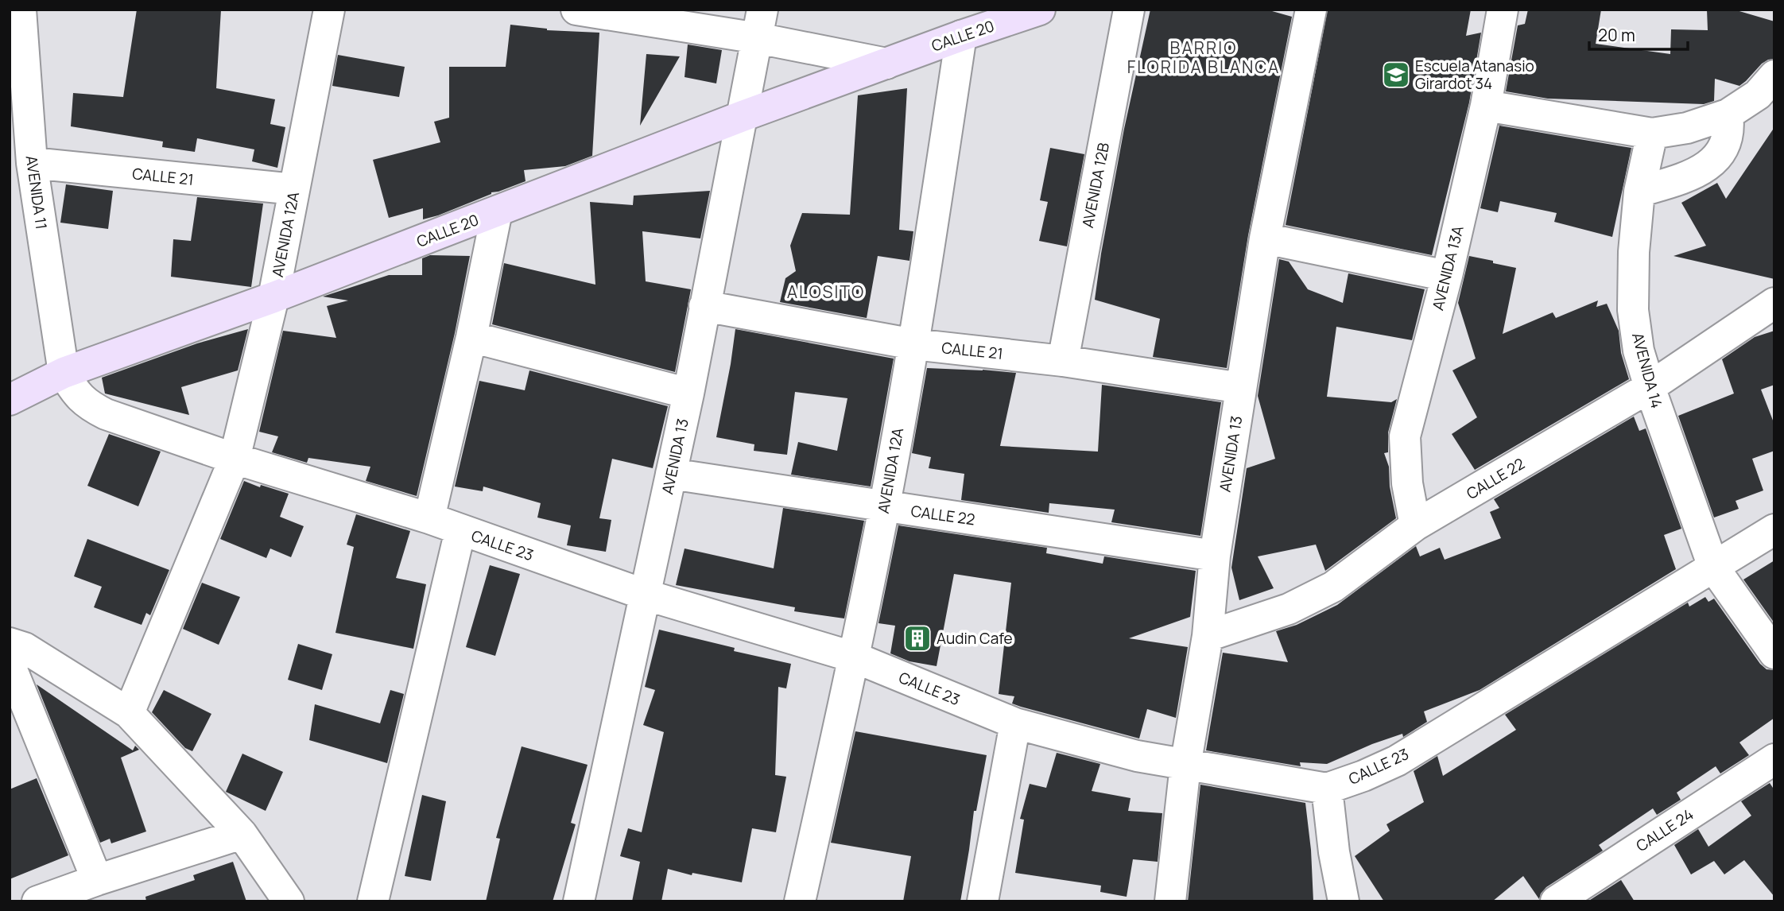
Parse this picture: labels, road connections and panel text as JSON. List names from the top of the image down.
{
  "streets": {
    "street": [
      "CALLE 20",
      "CALLE 21",
      "AVENIDA 12B",
      "AVENIDA 11",
      "AVENIDA 12A",
      "AVENIDA 13A",
      "AVENIDA 14",
      "AVENIDA 13",
      "CALLE 22",
      "CALLE 23",
      "CALLE 24"
    ]
  },
  "crossings": [
    ["CALLE 20", "AVENIDA 11"],
    ["CALLE 20", "AVENIDA 12A"],
    ["CALLE 20", "AVENIDA 13"],
    ["CALLE 20", "CALLE 23"],
    ["CALLE 21", "AVENIDA 12B"],
    ["CALLE 21", "AVENIDA 11"],
    ["CALLE 21", "AVENIDA 12A"],
    ["CALLE 21", "AVENIDA 13"],
    ["AVENIDA 11", "CALLE 23"],
    ["AVENIDA 12A", "CALLE 22"],
    ["AVENIDA 12A", "CALLE 23"],
    ["AVENIDA 13A", "CALLE 22"],
    ["AVENIDA 14", "CALLE 22"],
    ["AVENIDA 14", "CALLE 23"],
    ["AVENIDA 13", "CALLE 22"],
    ["AVENIDA 13", "CALLE 23"]
  ],
  "districts": ["BARRIO FLORIDA BLANCA", "ALOSITO"],
  "places": {
    "school or university": ["Escuela Atanasio Girardot 34"],
    "building": ["Audin Cafe"]
  },
  "scale_bar": "20 m"
}
